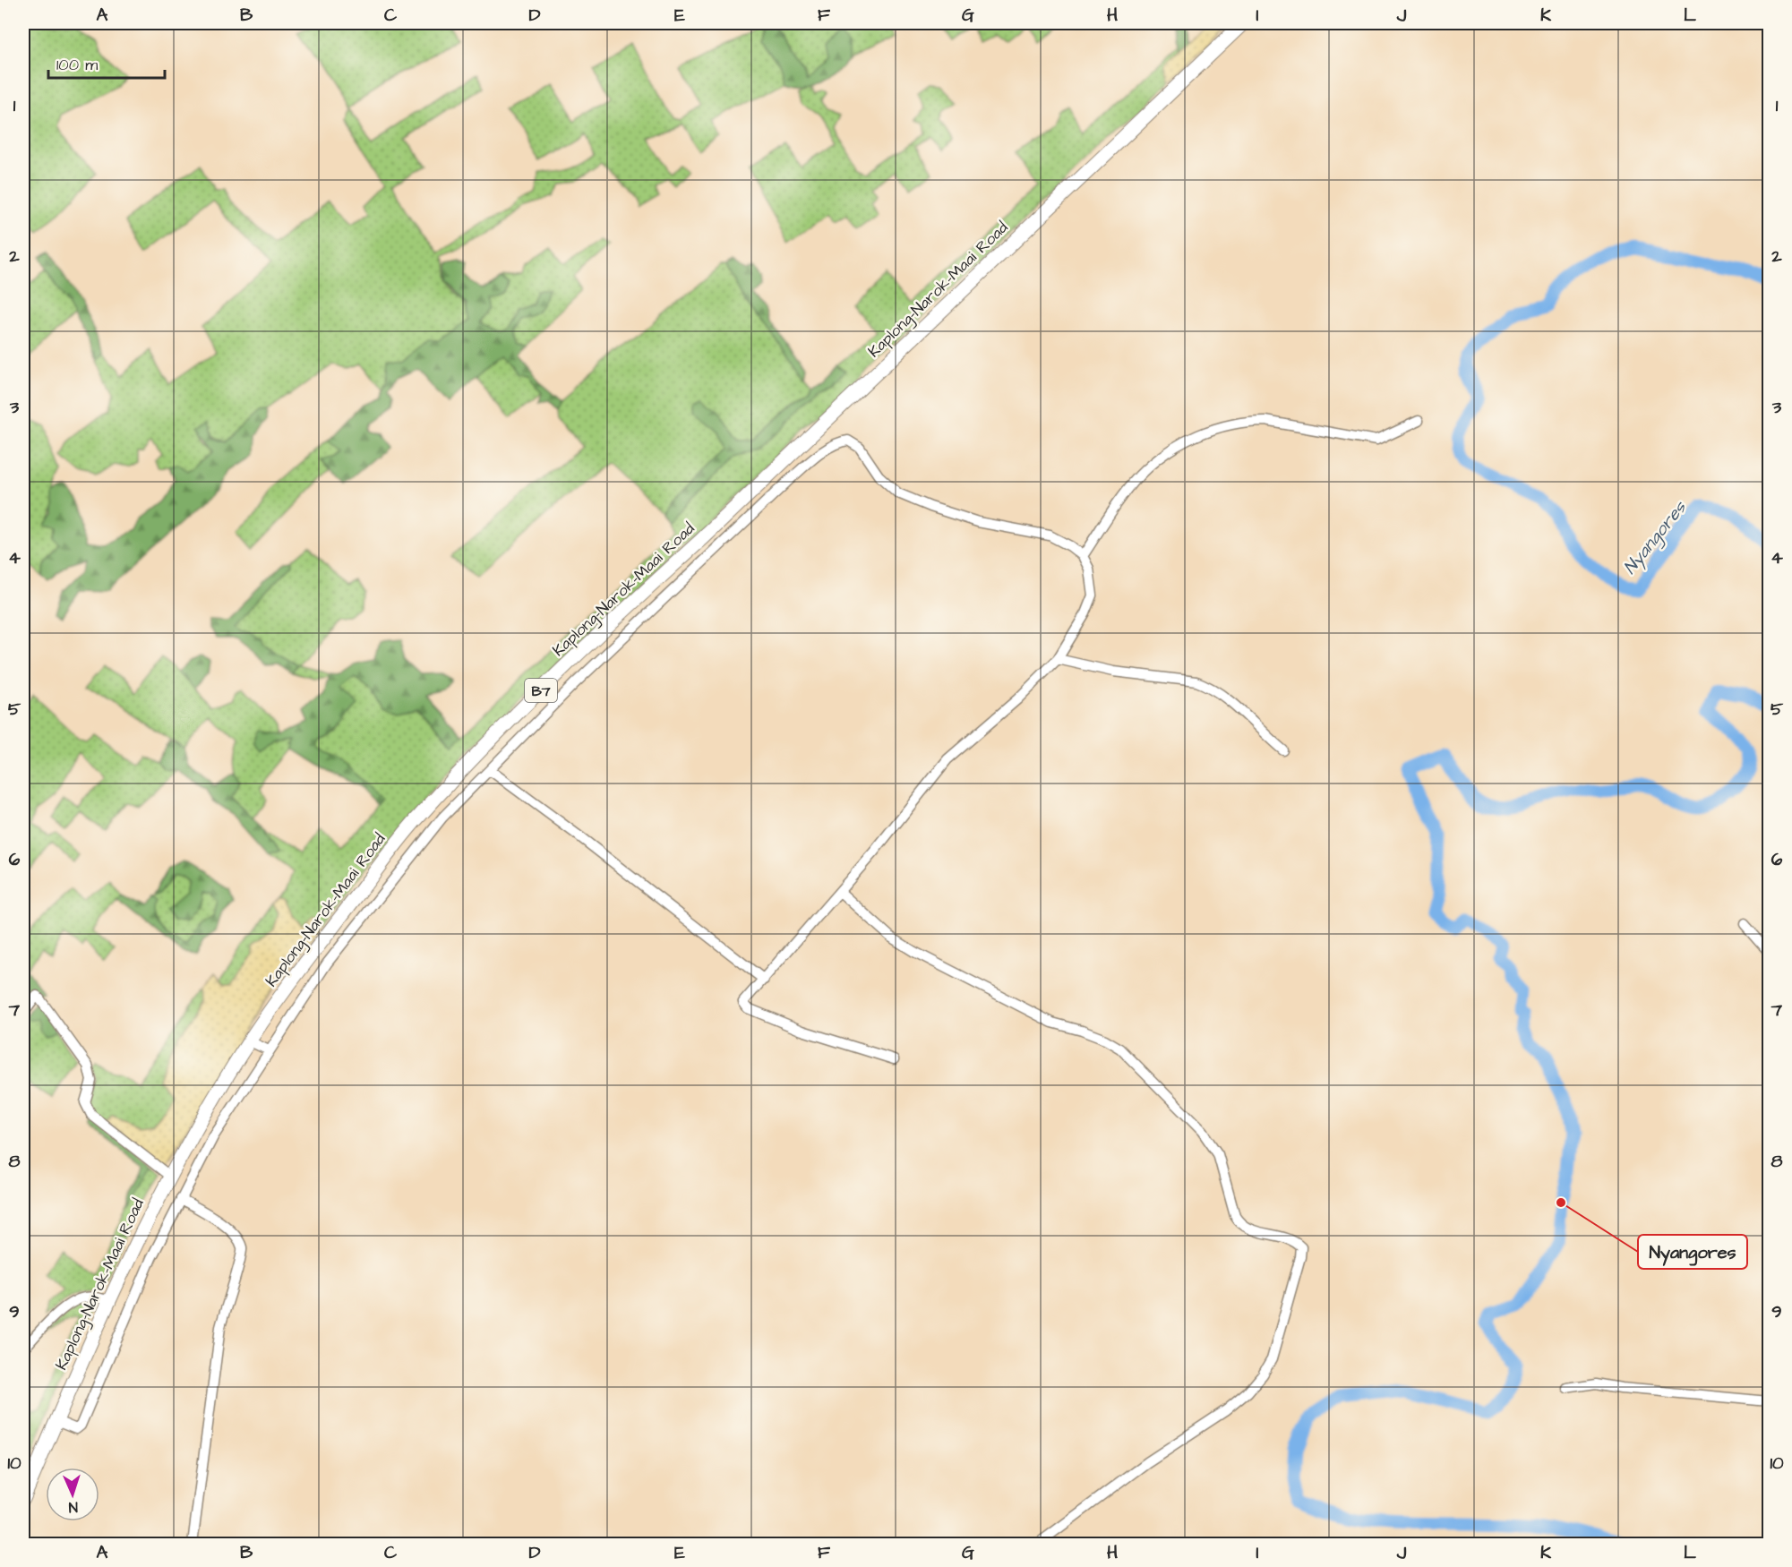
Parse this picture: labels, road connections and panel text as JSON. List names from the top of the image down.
{
  "streets": {
    "highway": ["Kaplong-Narok-Maai Road", "B7"]
  },
  "water": ["Nyangores"],
  "places": ["Nyangores"],
  "scale_bar": "100 m",
  "north": "bottom",
  "grid": {
    "columns": [
      "A",
      "B",
      "C",
      "D",
      "E",
      "F",
      "G",
      "H",
      "I",
      "J",
      "K",
      "L"
    ],
    "rows": [
      "1",
      "2",
      "3",
      "4",
      "5",
      "6",
      "7",
      "8",
      "9",
      "10"
    ]
  }
}
